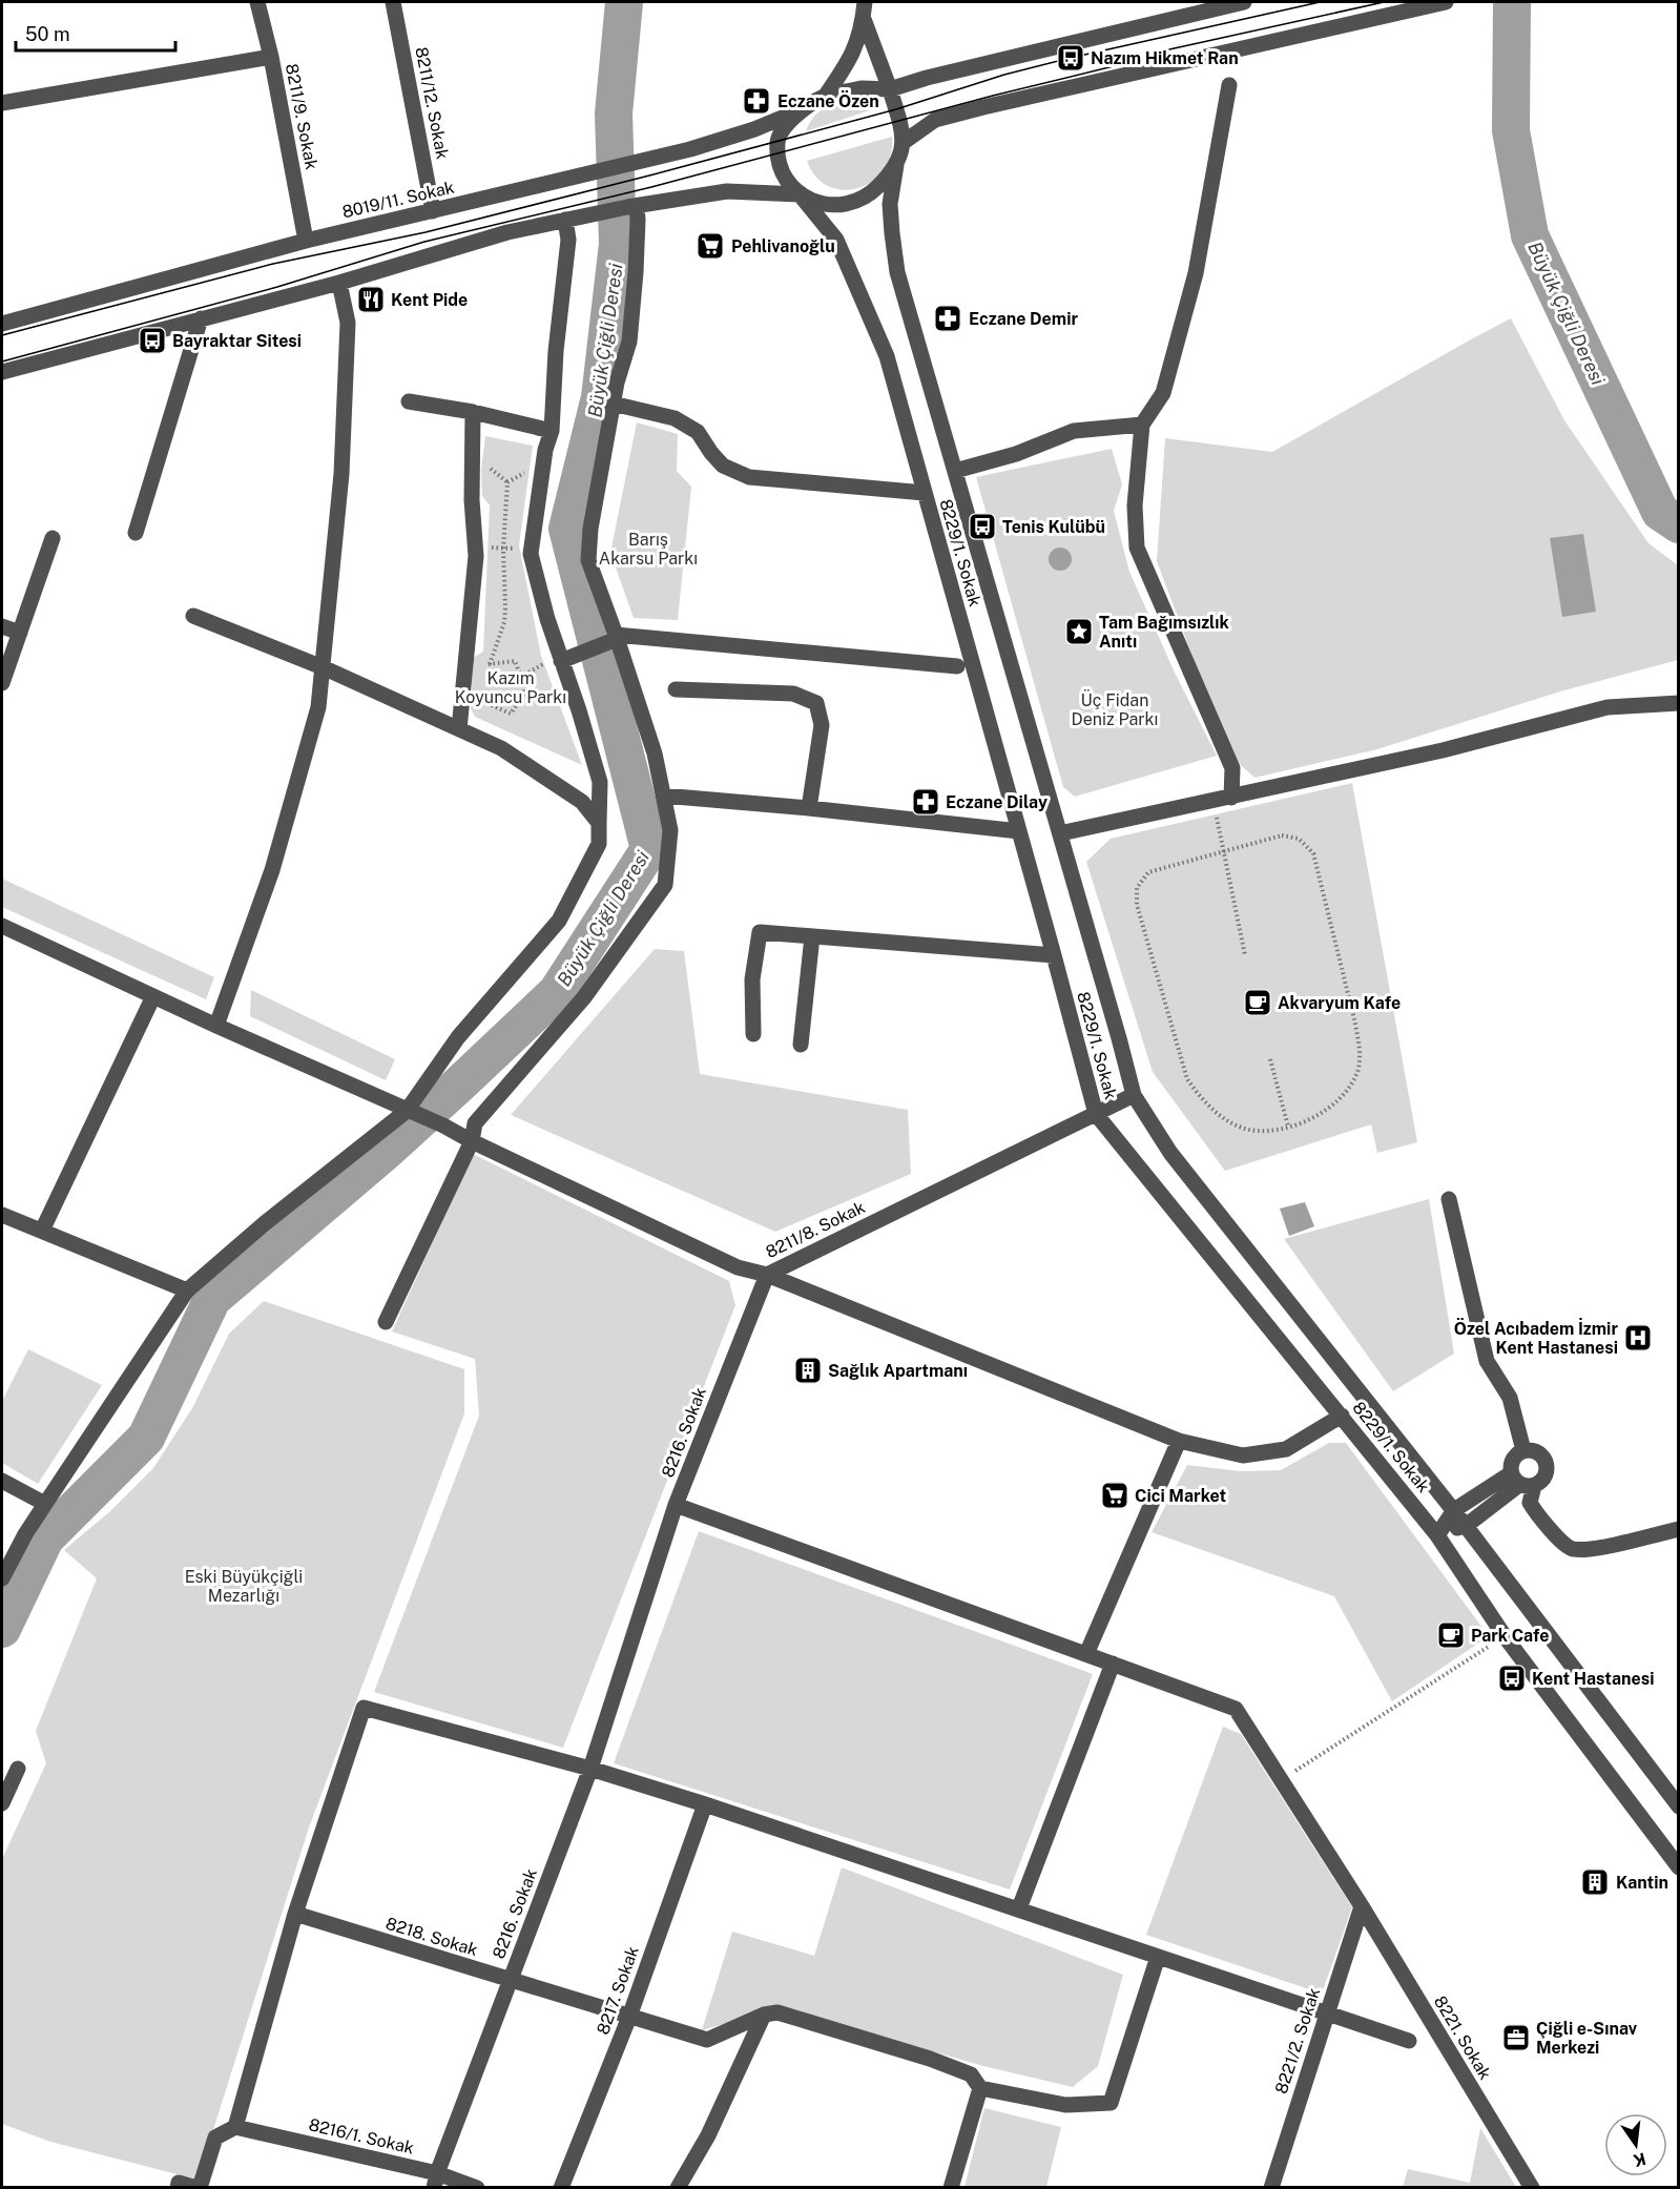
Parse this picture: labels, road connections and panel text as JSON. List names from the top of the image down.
{
  "streets": {
    "street": [
      "8211/12. Sokak",
      "8211/9. Sokak",
      "8019/11. Sokak",
      "8229/1. Sokak",
      "8211/8. Sokak",
      "8216. Sokak",
      "8218. Sokak",
      "8217. Sokak",
      "8221. Sokak",
      "8221/2. Sokak",
      "8216/1. Sokak"
    ]
  },
  "crossings": [
    ["8211/12. Sokak", "8019/11. Sokak"],
    ["8211/9. Sokak", "8019/11. Sokak"],
    ["8019/11. Sokak", "8229/1. Sokak"],
    ["8229/1. Sokak", "8211/8. Sokak"],
    ["8211/8. Sokak", "8216. Sokak"],
    ["8216. Sokak", "8218. Sokak"],
    ["8216. Sokak", "8221. Sokak"],
    ["8216. Sokak", "8216/1. Sokak"],
    ["8218. Sokak", "8217. Sokak"],
    ["8221. Sokak", "8221/2. Sokak"]
  ],
  "water": ["Büyük Çiğli Deresi"],
  "parks": [
    "Barış Akarsu Parkı",
    "Kazım Koyuncu Parkı",
    "Üç Fidan Deniz Parkı",
    "Eski Büyükçiğli Mezarlığı"
  ],
  "places": {
    "bus stop": [
      "Nazım Hikmet Ran",
      "Bayraktar Sitesi",
      "Tenis Kulübü",
      "Kent Hastanesi"
    ],
    "pharmacy": ["Eczane Özen", "Eczane Demir", "Eczane Dilay"],
    "supermarket": ["Pehlivanoğlu", "Cici Market"],
    "restaurant": ["Kent Pide"],
    "place": ["Tam Bağımsızlık Anıtı"],
    "cafe": ["Akvaryum Kafe", "Park Cafe"],
    "hospital": ["Özel Acıbadem İzmir Kent Hastanesi"],
    "building": ["Sağlık Apartmanı", "Kantin"],
    "office": ["Çiğli e-Sınav Merkezi"]
  },
  "scale_bar": "50 m",
  "north": "bottom"
}
